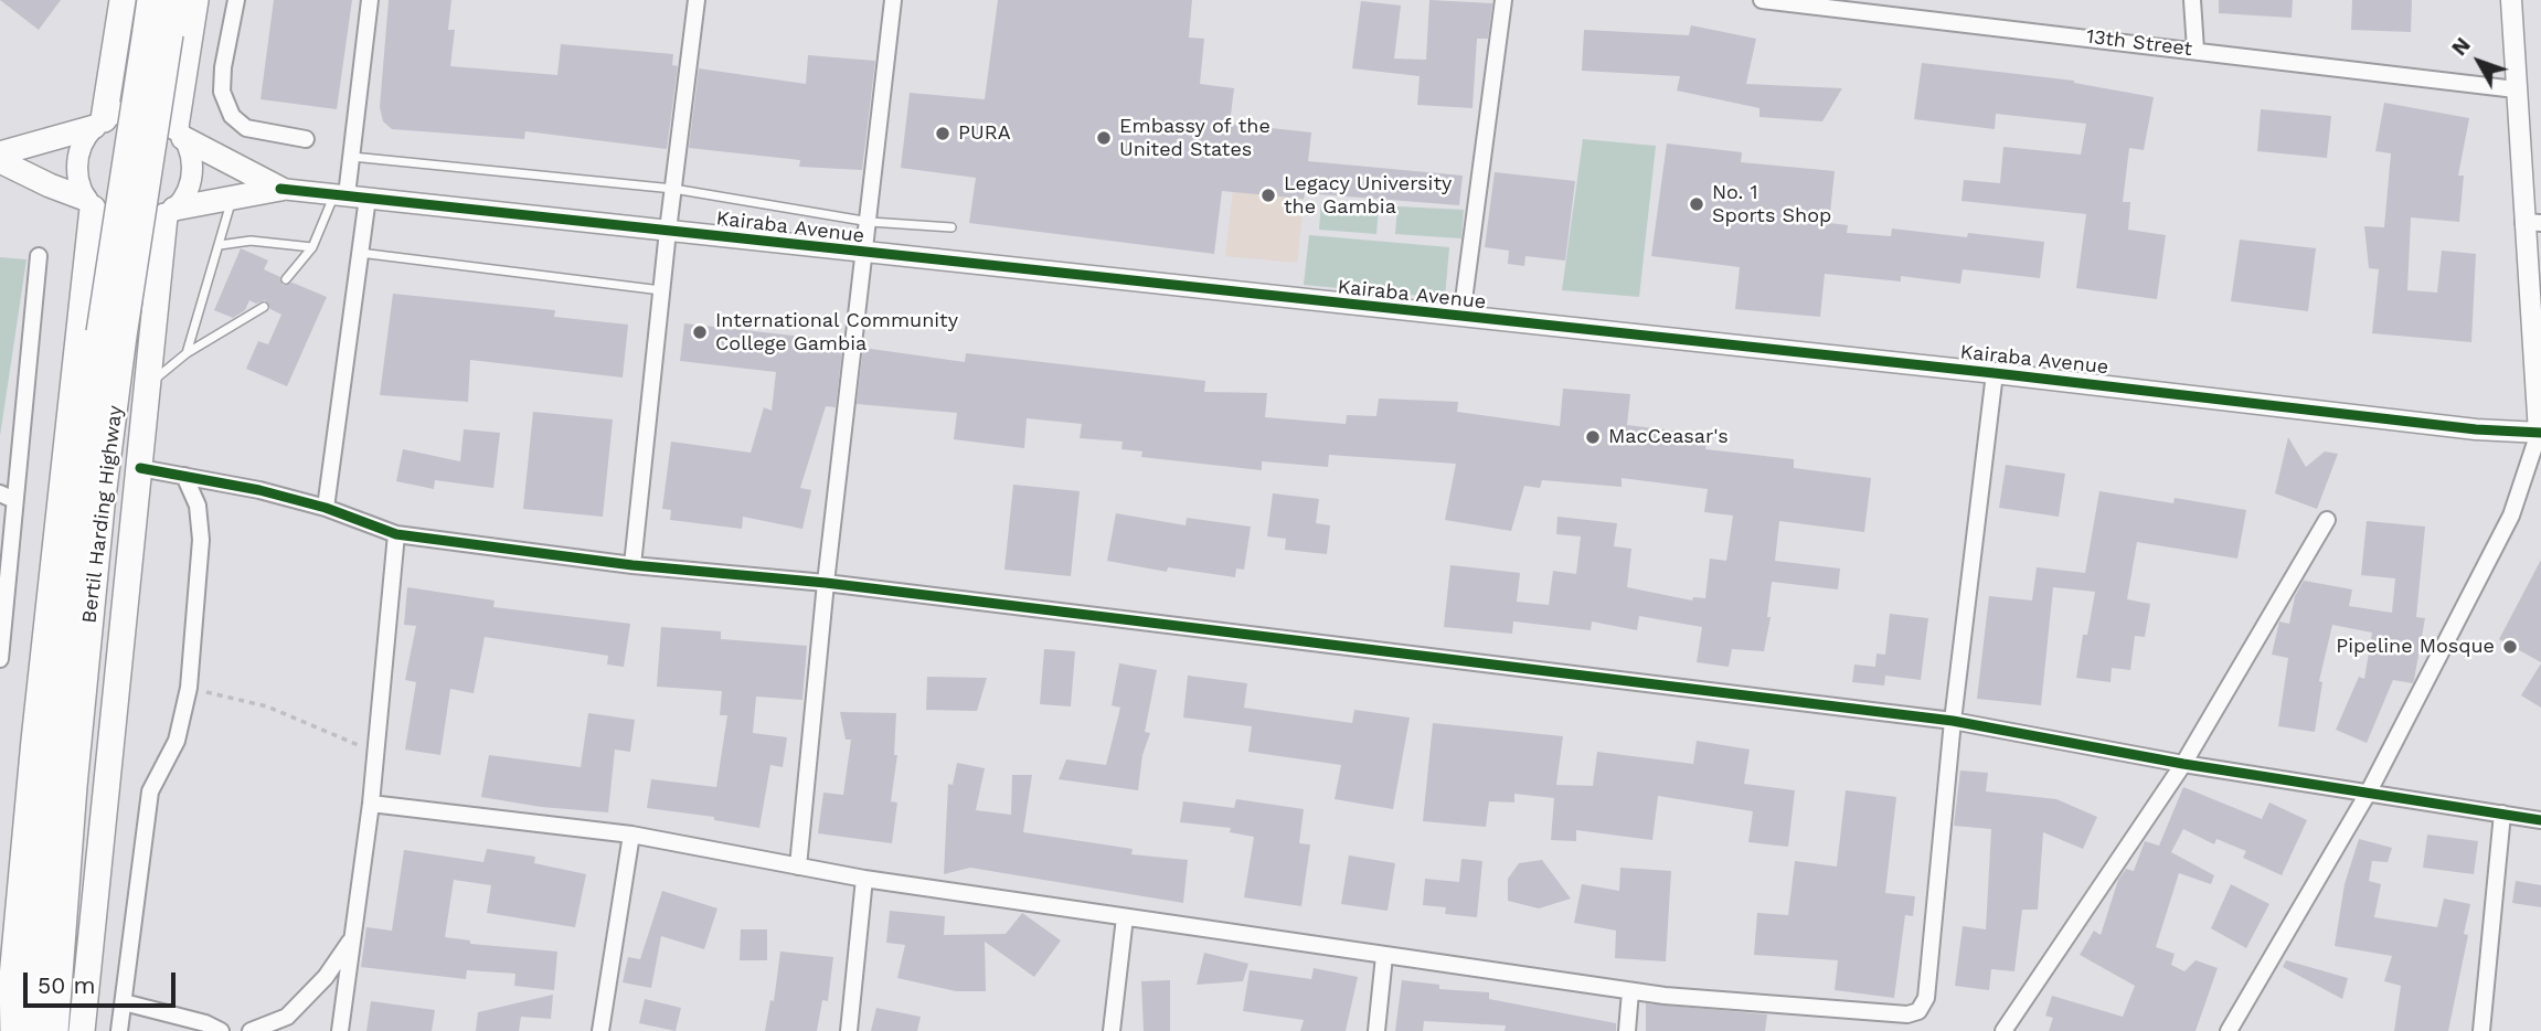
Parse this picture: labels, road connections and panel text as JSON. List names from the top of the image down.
{
  "streets": {
    "main road": ["Bertil Harding Highway"],
    "street": ["13th Street", "Kairaba Avenue"]
  },
  "places": [
    "PURA",
    "Embassy of the United States",
    "Legacy University the Gambia",
    "No. 1 Sports Shop",
    "International Community College Gambia",
    "MacCeasar's",
    "Pipeline Mosque"
  ],
  "scale_bar": "50 m",
  "north": "top left"
}
